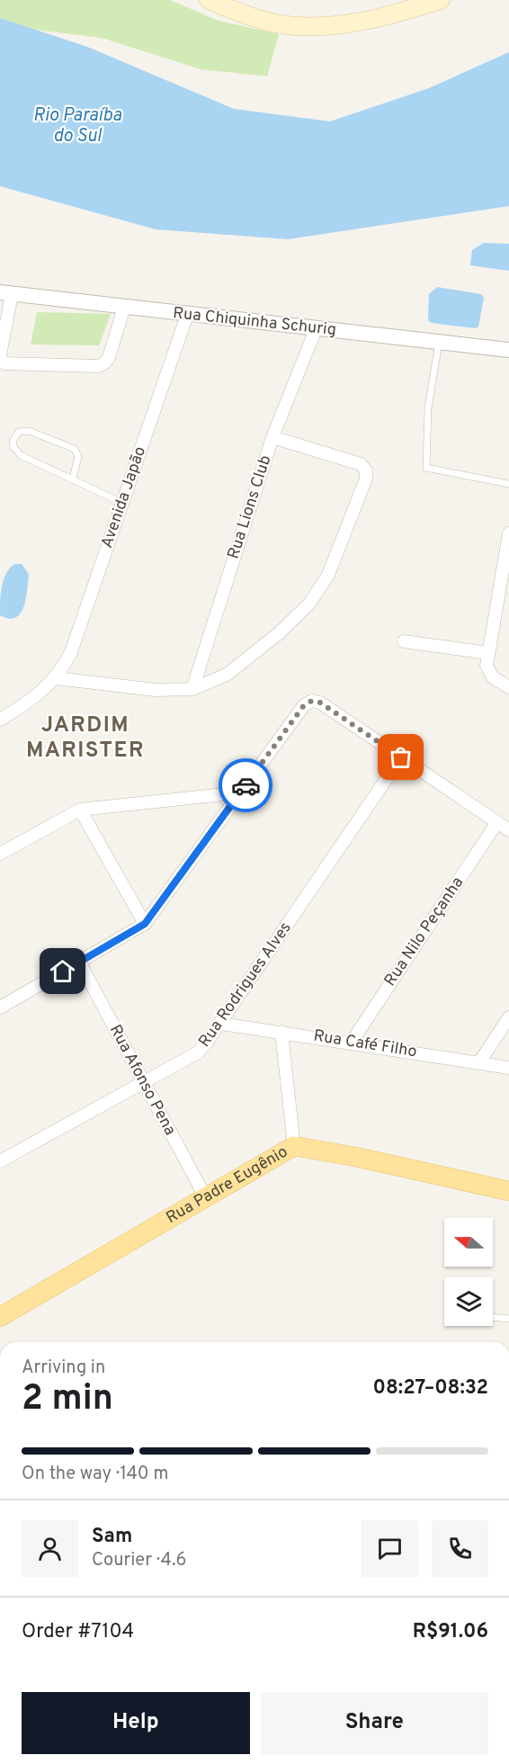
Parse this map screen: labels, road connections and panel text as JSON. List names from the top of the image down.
{
  "streets": {
    "main road": ["Rua Padre Eugênio"],
    "street": [
      "Rua Chiquinha Schurig",
      "Avenida Japão",
      "Rua Lions Club",
      "Rua Nilo Peçanha",
      "Rua Rodrigues Alves",
      "Rua Café Filho",
      "Rua Afonso Pena"
    ]
  },
  "crossings": [
    ["Rua Chiquinha Schurig", "Avenida Japão"],
    ["Rua Chiquinha Schurig", "Rua Lions Club"],
    ["Rua Nilo Peçanha", "Rua Café Filho"],
    ["Rua Rodrigues Alves", "Rua Café Filho"],
    ["Rua Rodrigues Alves", "Rua Afonso Pena"],
    ["Rua Afonso Pena", "Rua Padre Eugênio"]
  ],
  "districts": ["JARDIM MARISTER"],
  "water": ["Rio Paraíba do Sul"],
  "north": "left",
  "page": {
    "heading": ["2 min", "Arriving in", "08:27–08:32"],
    "panel": [
      "Sam",
      "Courier · 4.6",
      "Order #7104",
      "R$91.06"
    ],
    "bar": "On the way · 140 m",
    "buttons": ["Help", "Share"]
  }
}
